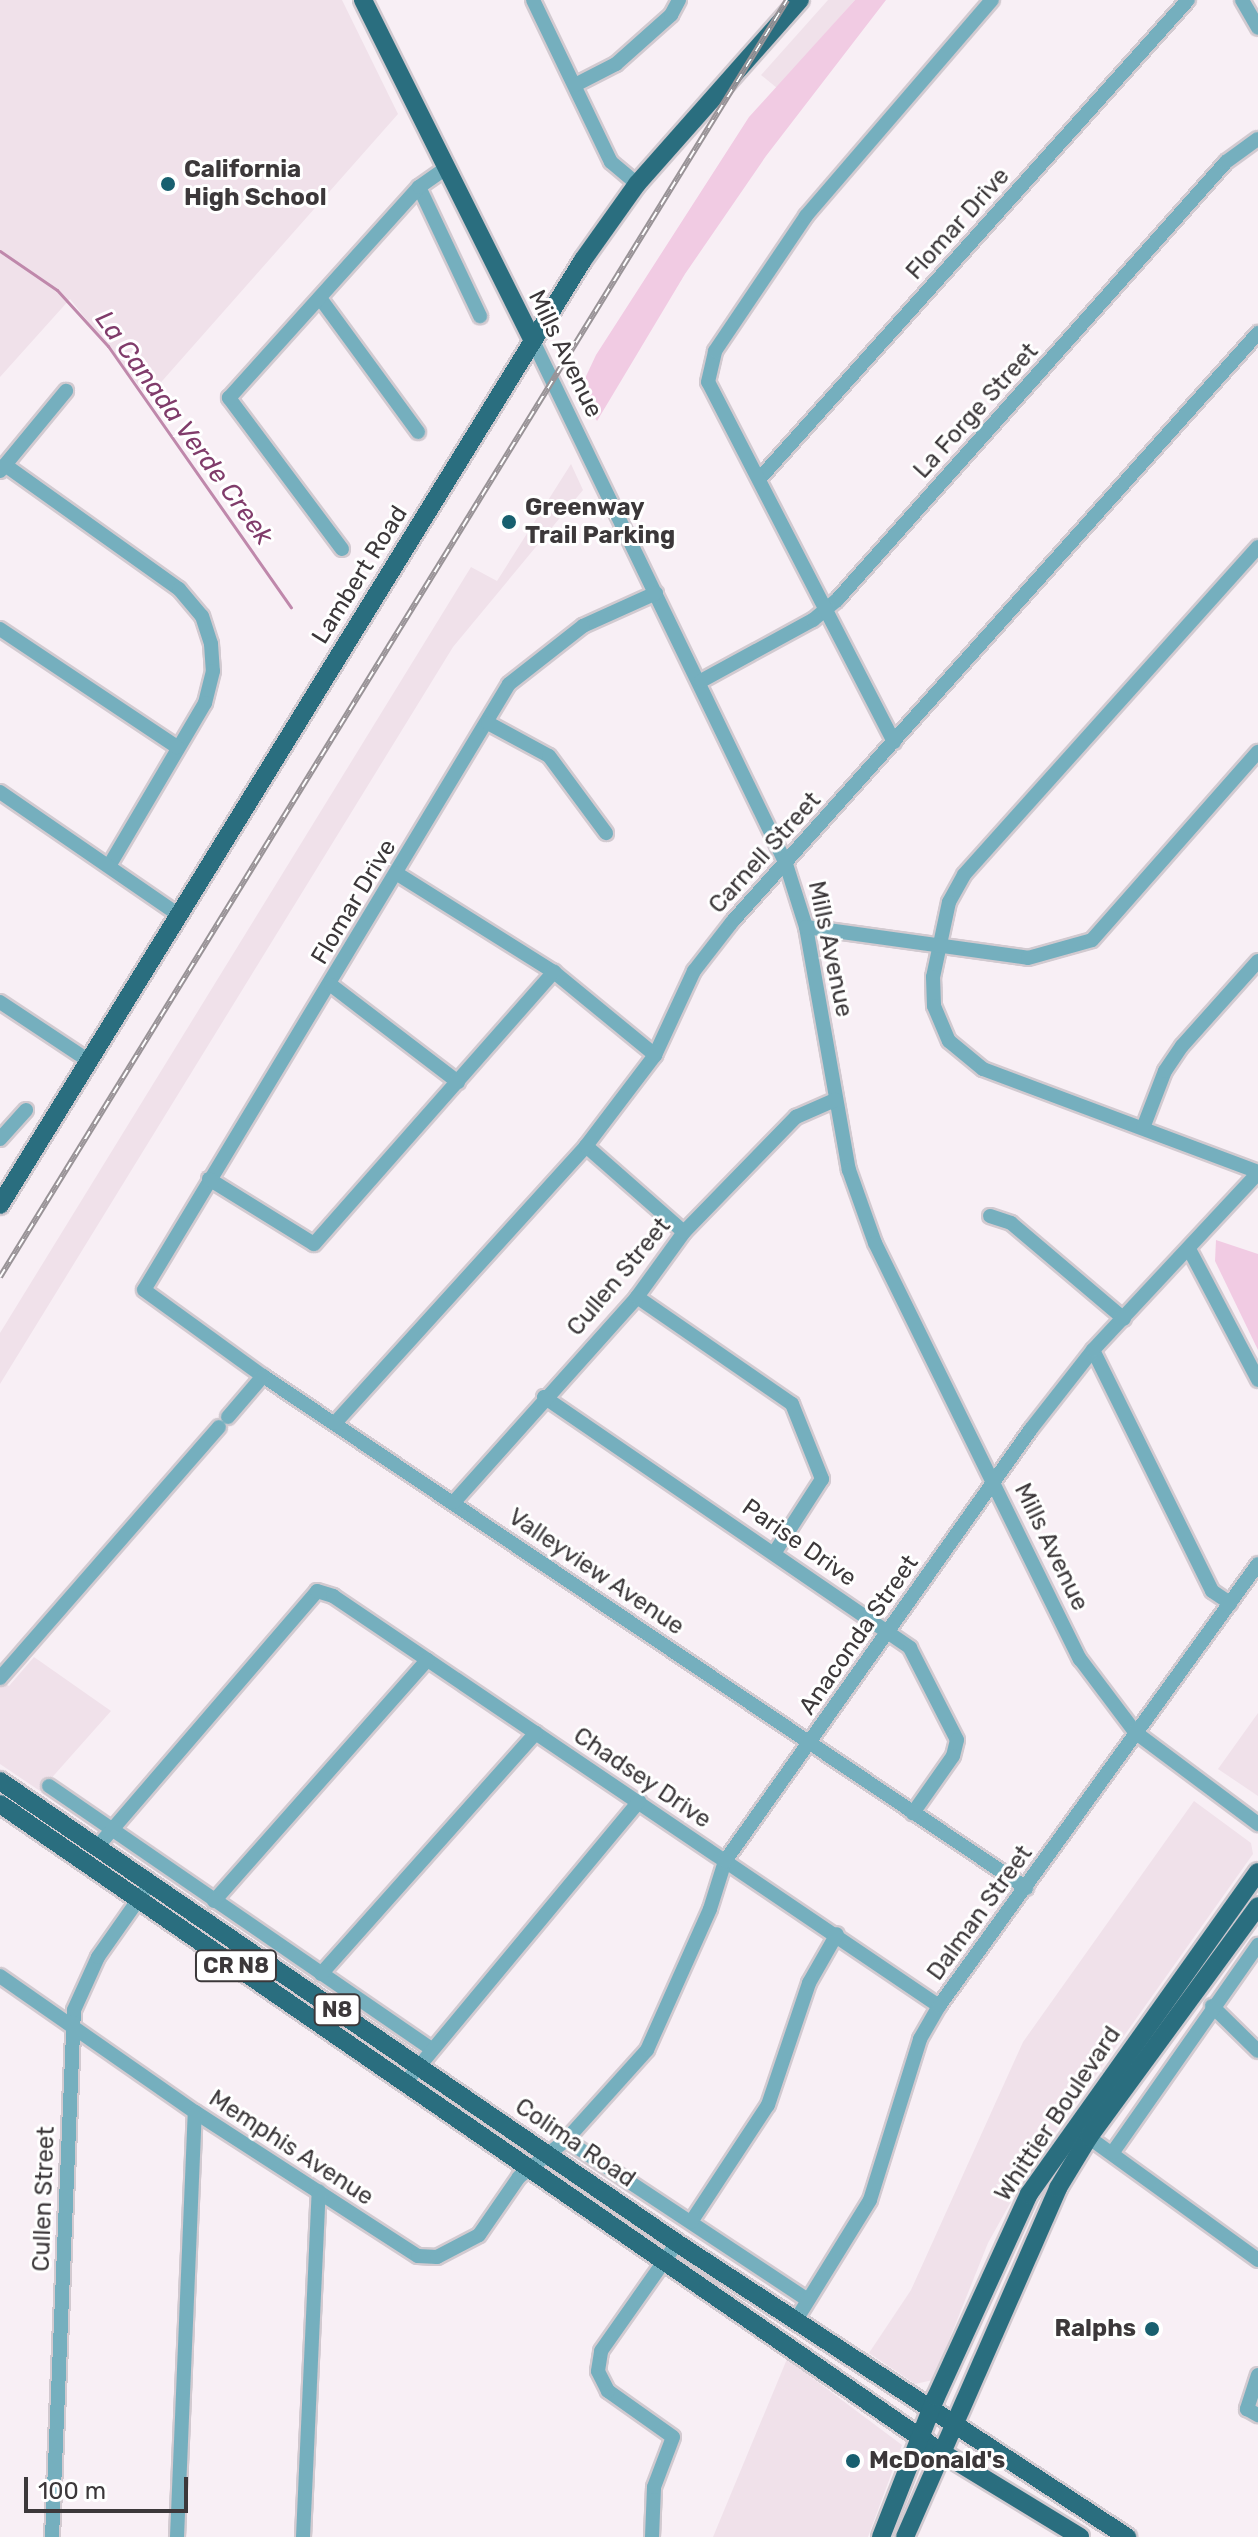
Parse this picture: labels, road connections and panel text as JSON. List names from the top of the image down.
{
  "streets": {
    "main road": [
      "Mills Avenue",
      "Lambert Road",
      "CR N8",
      "N8",
      "Whittier Boulevard",
      "Colima Road"
    ],
    "street": [
      "Flomar Drive",
      "La Forge Street",
      "Carnell Street",
      "Cullen Street",
      "Parise Drive",
      "Valleyview Avenue",
      "Anaconda Street",
      "Chadsey Drive",
      "Dalman Street",
      "Memphis Avenue"
    ]
  },
  "crossings": [
    ["Flomar Drive", "Mills Avenue"],
    ["Flomar Drive", "Valleyview Avenue"],
    ["Mills Avenue", "La Forge Street"],
    ["Mills Avenue", "Lambert Road"],
    ["Mills Avenue", "Carnell Street"],
    ["Mills Avenue", "Cullen Street"],
    ["Mills Avenue", "Anaconda Street"],
    ["Mills Avenue", "Dalman Street"],
    ["Carnell Street", "Valleyview Avenue"],
    ["Cullen Street", "Parise Drive"],
    ["Cullen Street", "Valleyview Avenue"],
    ["Cullen Street", "Colima Road"],
    ["Cullen Street", "Memphis Avenue"],
    ["Parise Drive", "Valleyview Avenue"],
    ["Parise Drive", "Anaconda Street"],
    ["Valleyview Avenue", "Anaconda Street"],
    ["Valleyview Avenue", "Dalman Street"],
    ["Anaconda Street", "Chadsey Drive"],
    ["Anaconda Street", "Colima Road"],
    ["Anaconda Street", "Memphis Avenue"],
    ["Chadsey Drive", "Dalman Street"],
    ["Dalman Street", "Colima Road"],
    ["Whittier Boulevard", "Colima Road"],
    ["Colima Road", "Memphis Avenue"]
  ],
  "water": ["La Canada Verde Creek"],
  "places": [
    "California High School",
    "Greenway Trail Parking",
    "Ralphs",
    "McDonald's"
  ],
  "scale_bar": "100 m"
}
